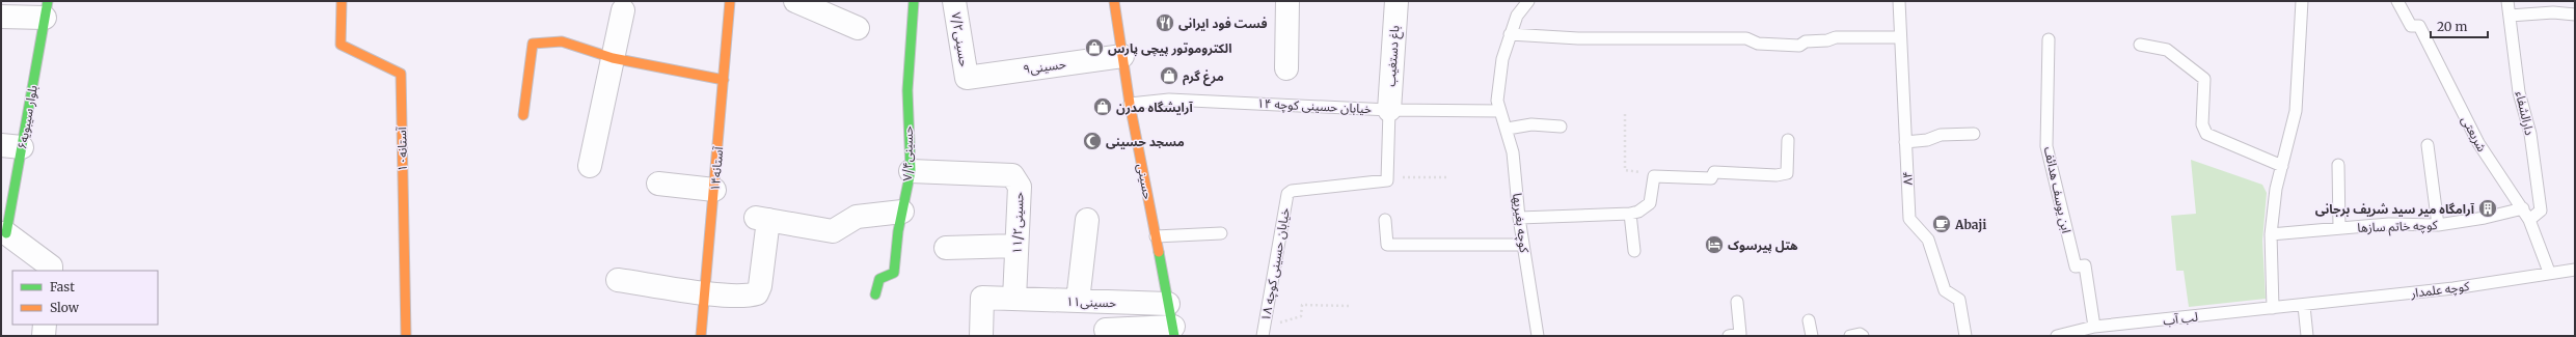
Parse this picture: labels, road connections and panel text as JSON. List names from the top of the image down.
{
  "streets": {
    "street": [
      "حسینی۷/۲",
      "باغ دستغیب",
      "حسینی۹",
      "۶بلوار سیبویه",
      "آستانه۱۰",
      "حسینی۷/۴",
      "آستانه۱۴",
      "حسینی",
      "حسینی۱۱/۲",
      "حسینی۱۱"
    ],
    "lane": [
      "خیابان حسینی کوچه ۱۴",
      "دارالشفاء",
      "شریعتی",
      "۸۴",
      "ابن یوسف هدائف",
      "کوچه بغیریها",
      "کوچه خاتم سازها",
      "خیابان حسینی کوچه ۱۸",
      "کوچه علمدار",
      "لب آب"
    ]
  },
  "crossings": [
    ["حسینی۷/۲", "حسینی۹"],
    ["باغ دستغیب", "خیابان حسینی کوچه ۱۴"],
    ["حسینی۹", "حسینی"],
    ["خیابان حسینی کوچه ۱۴", "حسینی"],
    ["خیابان حسینی کوچه ۱۴", "کوچه بغیریها"],
    ["دارالشفاء", "شریعتی"],
    ["شریعتی", "کوچه خاتم سازها"],
    ["شریعتی", "کوچه علمدار"],
    ["حسینی۷/۴", "حسینی۱۱/۲"],
    ["حسینی", "حسینی۱۱"],
    ["ابن یوسف هدائف", "لب آب"],
    ["حسینی۱۱/۲", "حسینی۱۱"],
    ["کوچه علمدار", "لب آب"]
  ],
  "places": {
    "restaurant": ["فست فود ایرانی"],
    "shop": ["الکتروموتور پیچی پارس", "مرغ گرم", "آرایشگاه مدرن"],
    "mosque": ["مسجد حسینی"],
    "building": ["آرامگاه میر سید شریف برجانی"],
    "cafe": ["Abaji"],
    "hotel": ["هتل پیرسوک"]
  },
  "legend": ["Fast", "Slow"],
  "scale_bar": "20 m"
}
